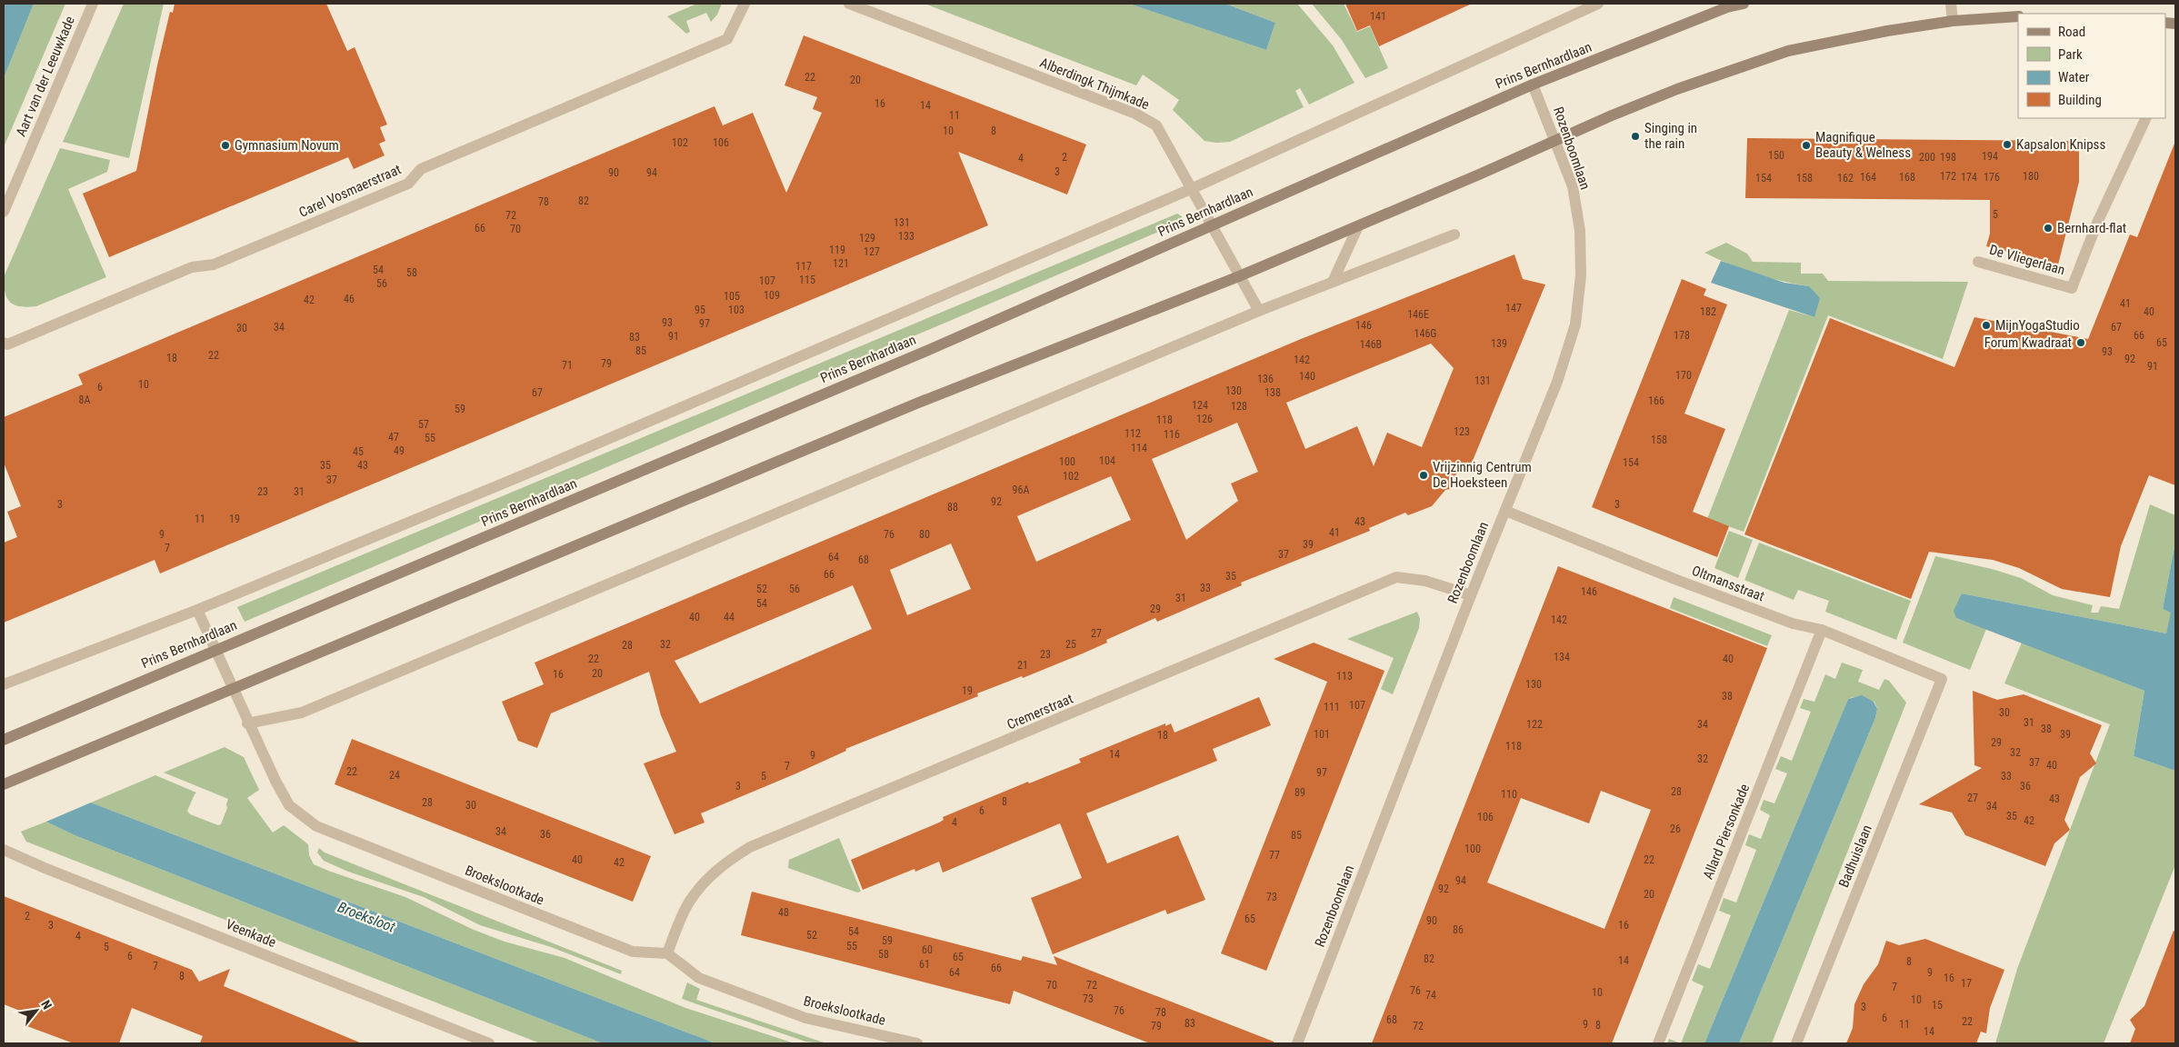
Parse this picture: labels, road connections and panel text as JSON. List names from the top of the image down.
{
  "streets": {
    "main road": ["Prins Bernhardlaan"],
    "street": [
      "Aart van der Leeuwkade",
      "Alberdingk Thijmkade",
      "Rozenboomlaan",
      "Carel Vosmaerstraat",
      "De Vliegerlaan",
      "Oltmansstraat",
      "Cremerstraat",
      "Allard Piersonkade",
      "Badhuislaan",
      "Broekslootkade",
      "Veenkade"
    ]
  },
  "crossings": [
    ["Prins Bernhardlaan", "Alberdingk Thijmkade"],
    ["Prins Bernhardlaan", "Rozenboomlaan"],
    ["Prins Bernhardlaan", "Broekslootkade"],
    ["Rozenboomlaan", "Oltmansstraat"],
    ["Rozenboomlaan", "Cremerstraat"],
    ["Oltmansstraat", "Allard Piersonkade"],
    ["Oltmansstraat", "Badhuislaan"],
    ["Cremerstraat", "Broekslootkade"]
  ],
  "water": ["Broeksloot"],
  "places": [
    "Singing in the rain",
    "Kapsalon Knipss",
    "Gymnasium Novum",
    "Magnifique Beauty & Welness",
    "Bernhard-flat",
    "MijnYogaStudio",
    "Forum Kwadraat",
    "Vrijzinnig Centrum De Hoeksteen"
  ],
  "house_numbers": [
    "141",
    "22",
    "20",
    "16",
    "14",
    "11",
    "10",
    "8",
    "102",
    "106",
    "150",
    "194",
    "2",
    "200",
    "198",
    "4",
    "3",
    "90",
    "94",
    "172",
    "180",
    "164",
    "168",
    "174",
    "176",
    "154",
    "158",
    "162",
    "82",
    "78",
    "5",
    "72",
    "131",
    "66",
    "70",
    "133",
    "129",
    "119",
    "127",
    "121",
    "117",
    "54",
    "58",
    "115",
    "107",
    "56",
    "109",
    "105",
    "46",
    "42",
    "41",
    "147",
    "95",
    "103",
    "182",
    "40",
    "146E",
    "93",
    "97",
    "146",
    "34",
    "67",
    "30",
    "146G",
    "178",
    "66",
    "91",
    "83",
    "65",
    "139",
    "146B",
    "85",
    "93",
    "22",
    "18",
    "92",
    "142",
    "79",
    "71",
    "91",
    "170",
    "140",
    "136",
    "131",
    "10",
    "6",
    "130",
    "67",
    "138",
    "8A",
    "166",
    "124",
    "128",
    "59",
    "126",
    "118",
    "57",
    "123",
    "112",
    "116",
    "47",
    "55",
    "158",
    "114",
    "49",
    "45",
    "104",
    "100",
    "154",
    "35",
    "43",
    "102",
    "37",
    "96A",
    "23",
    "31",
    "92",
    "3",
    "3",
    "88",
    "11",
    "19",
    "43",
    "41",
    "9",
    "76",
    "80",
    "39",
    "7",
    "37",
    "64",
    "68",
    "66",
    "35",
    "33",
    "52",
    "56",
    "146",
    "31",
    "54",
    "29",
    "40",
    "44",
    "142",
    "27",
    "32",
    "25",
    "28",
    "23",
    "134",
    "22",
    "40",
    "21",
    "20",
    "16",
    "113",
    "130",
    "19",
    "38",
    "107",
    "111",
    "30",
    "31",
    "122",
    "34",
    "38",
    "101",
    "39",
    "18",
    "29",
    "118",
    "32",
    "14",
    "9",
    "32",
    "37",
    "40",
    "7",
    "22",
    "97",
    "24",
    "5",
    "33",
    "3",
    "36",
    "28",
    "89",
    "110",
    "27",
    "43",
    "8",
    "28",
    "30",
    "34",
    "6",
    "35",
    "106",
    "42",
    "4",
    "26",
    "34",
    "36",
    "85",
    "100",
    "77",
    "40",
    "22",
    "42",
    "94",
    "92",
    "20",
    "73",
    "48",
    "2",
    "65",
    "90",
    "3",
    "16",
    "86",
    "54",
    "52",
    "4",
    "59",
    "55",
    "5",
    "60",
    "58",
    "6",
    "65",
    "82",
    "14",
    "8",
    "61",
    "7",
    "66",
    "64",
    "9",
    "8",
    "16",
    "17",
    "70",
    "72",
    "7",
    "76",
    "10",
    "74",
    "73",
    "10",
    "15",
    "3",
    "76",
    "78",
    "6",
    "68",
    "22",
    "83",
    "9",
    "11",
    "8",
    "79",
    "72",
    "14"
  ],
  "legend": [
    "Road",
    "Park",
    "Water",
    "Building"
  ],
  "north": "top right"
}
